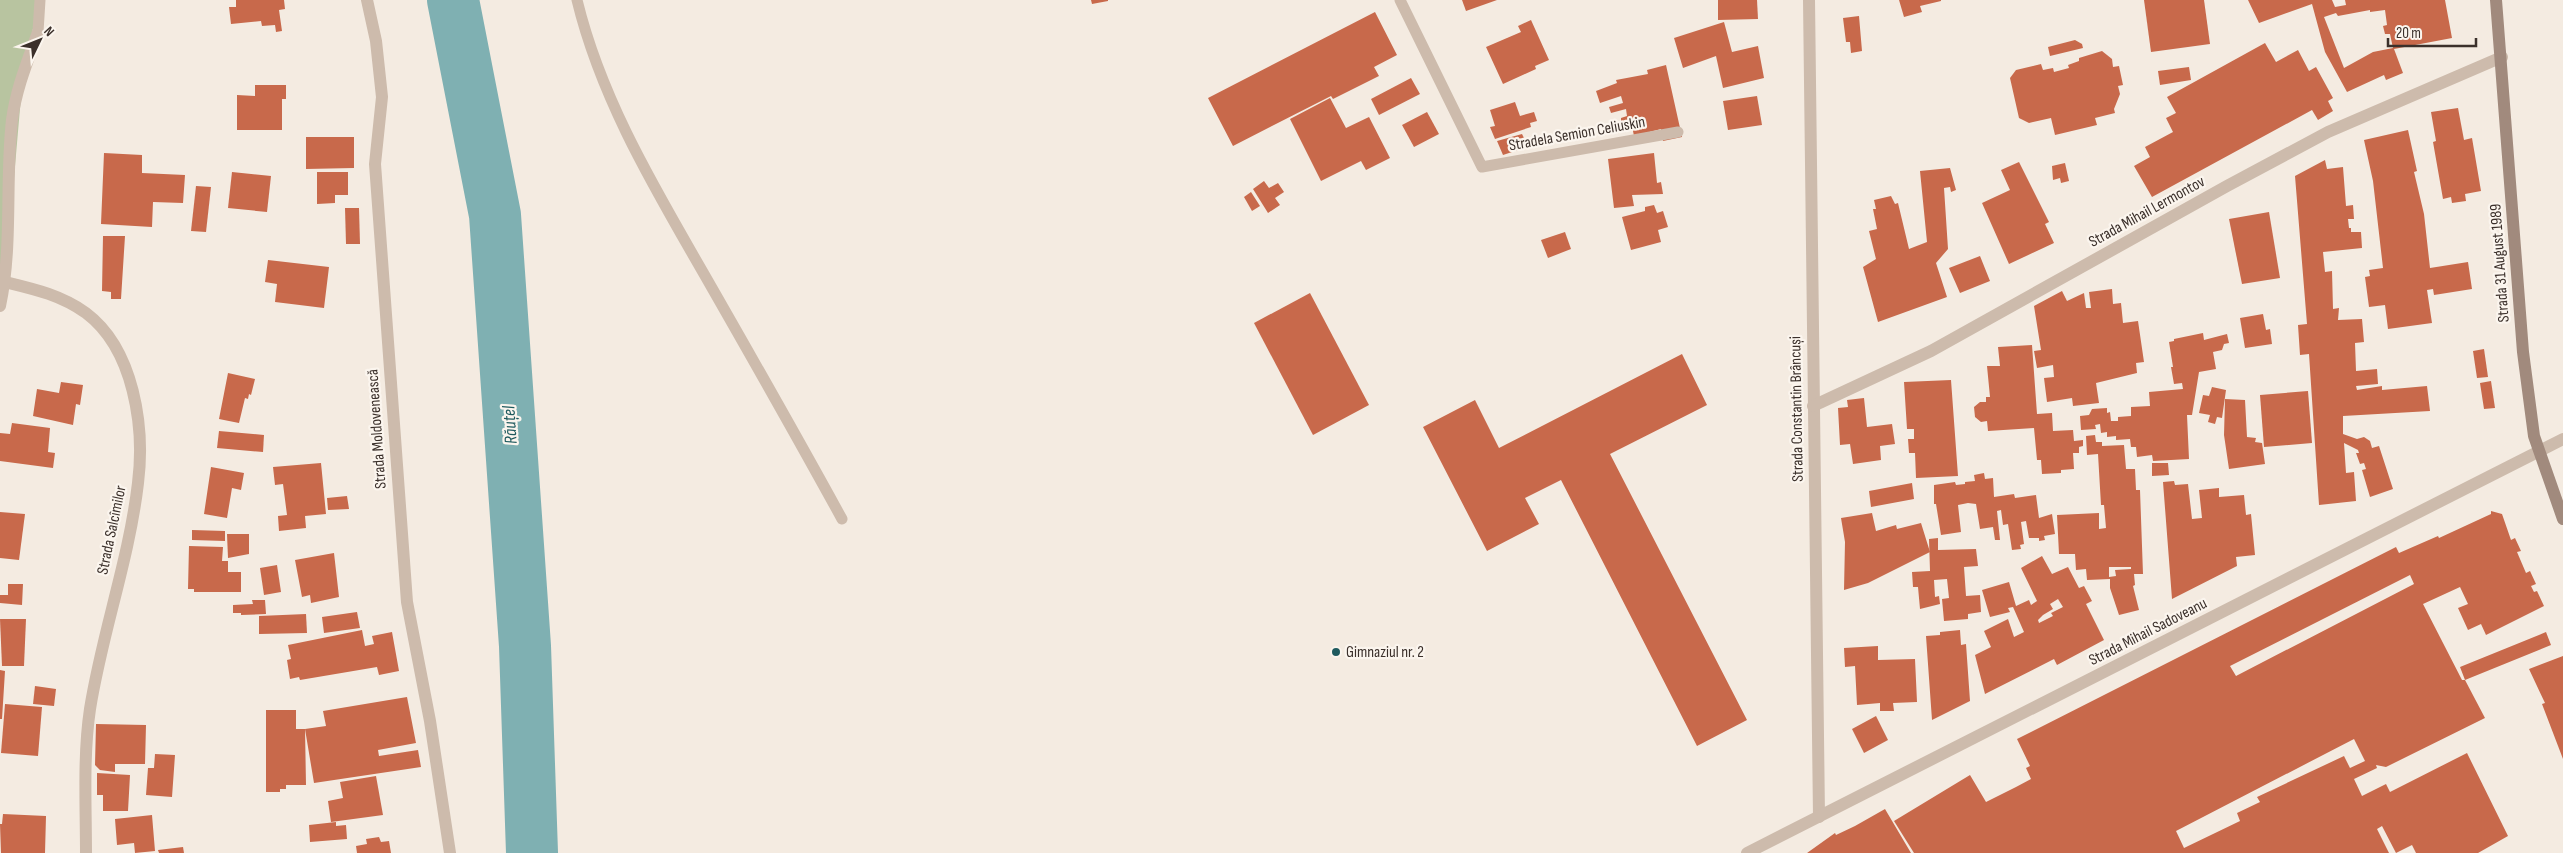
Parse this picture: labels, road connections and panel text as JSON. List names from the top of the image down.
{
  "streets": {
    "main road": ["Strada 31 August 1989"],
    "street": [
      "Strada Mihail Lermontov",
      "Strada Constantin Brâncuși",
      "Strada Moldovenească",
      "Strada Salcîmilor",
      "Strada Mihail Sadoveanu"
    ],
    "lane": ["Stradela Semion Celiuskin"]
  },
  "crossings": [
    ["Strada Mihail Lermontov", "Strada 31 August 1989"],
    ["Strada Mihail Lermontov", "Strada Constantin Brâncuși"],
    ["Strada 31 August 1989", "Strada Mihail Sadoveanu"],
    ["Strada Constantin Brâncuși", "Strada Mihail Sadoveanu"]
  ],
  "water": ["Răuțel"],
  "places": ["Gimnaziul nr. 2"],
  "scale_bar": "20 m",
  "north": "top right"
}
